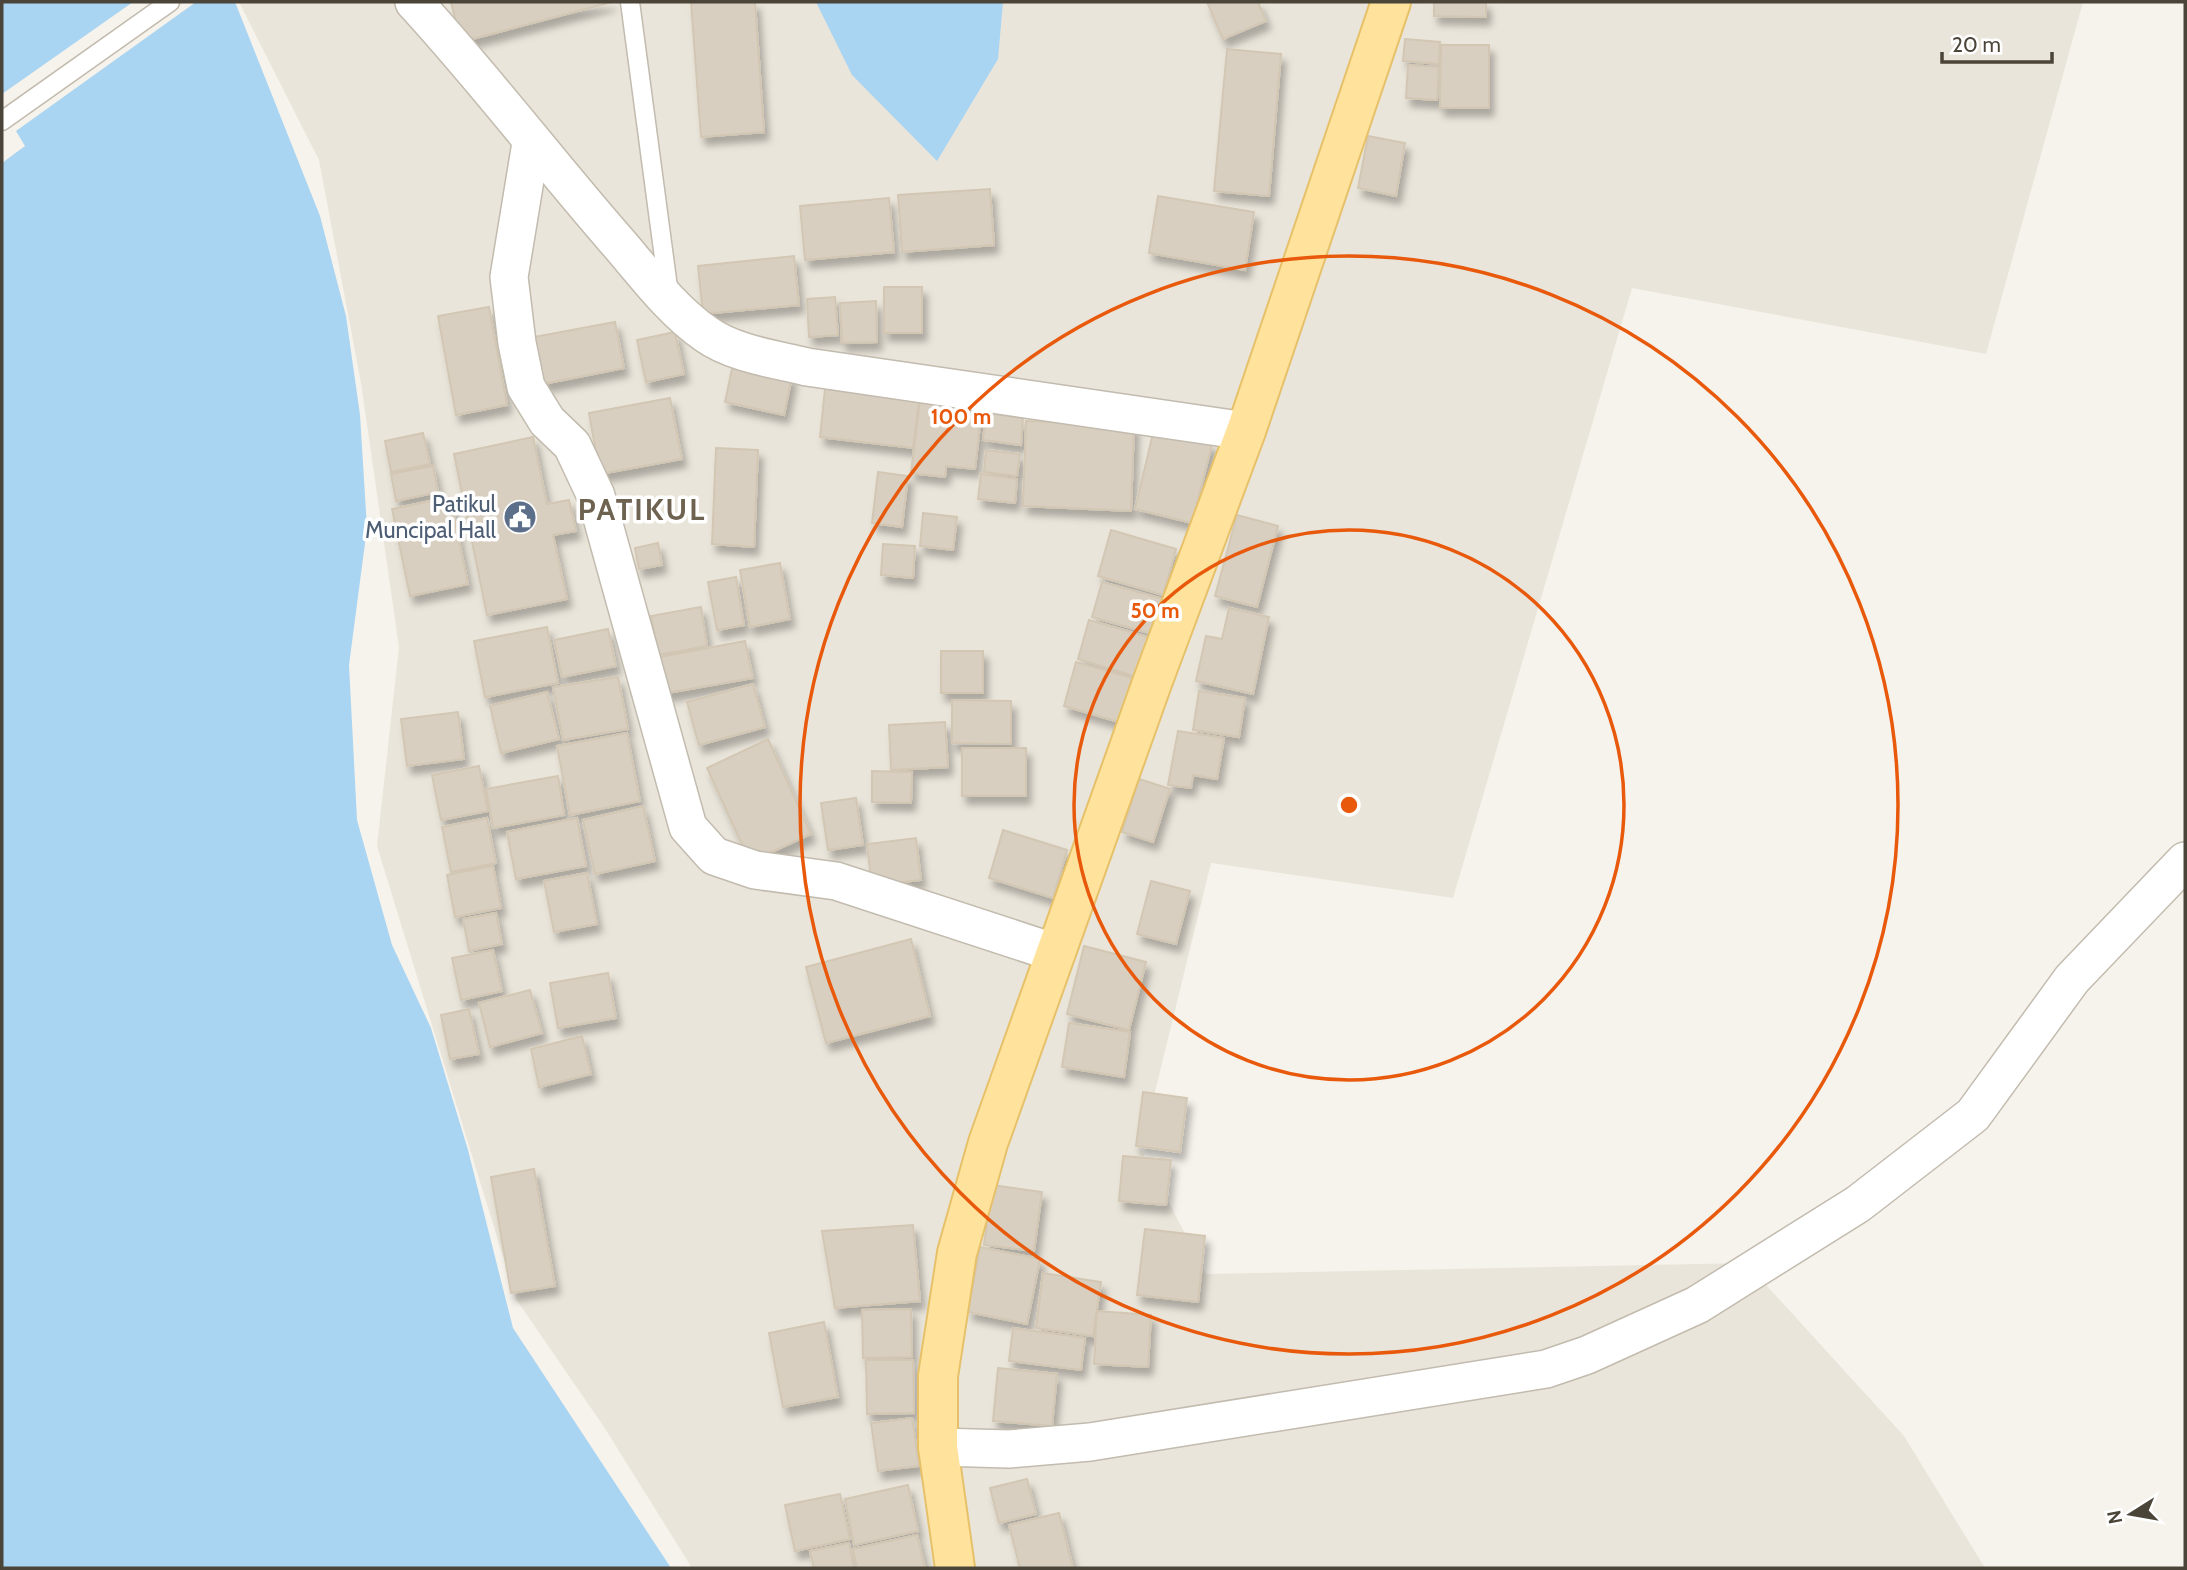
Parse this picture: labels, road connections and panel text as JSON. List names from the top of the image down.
{
  "districts": ["PATIKUL"],
  "places": {
    "public building": ["Patikul Muncipal Hall"]
  },
  "scale_bar": "20 m",
  "north": "left",
  "rings": ["100 m", "50 m"]
}
